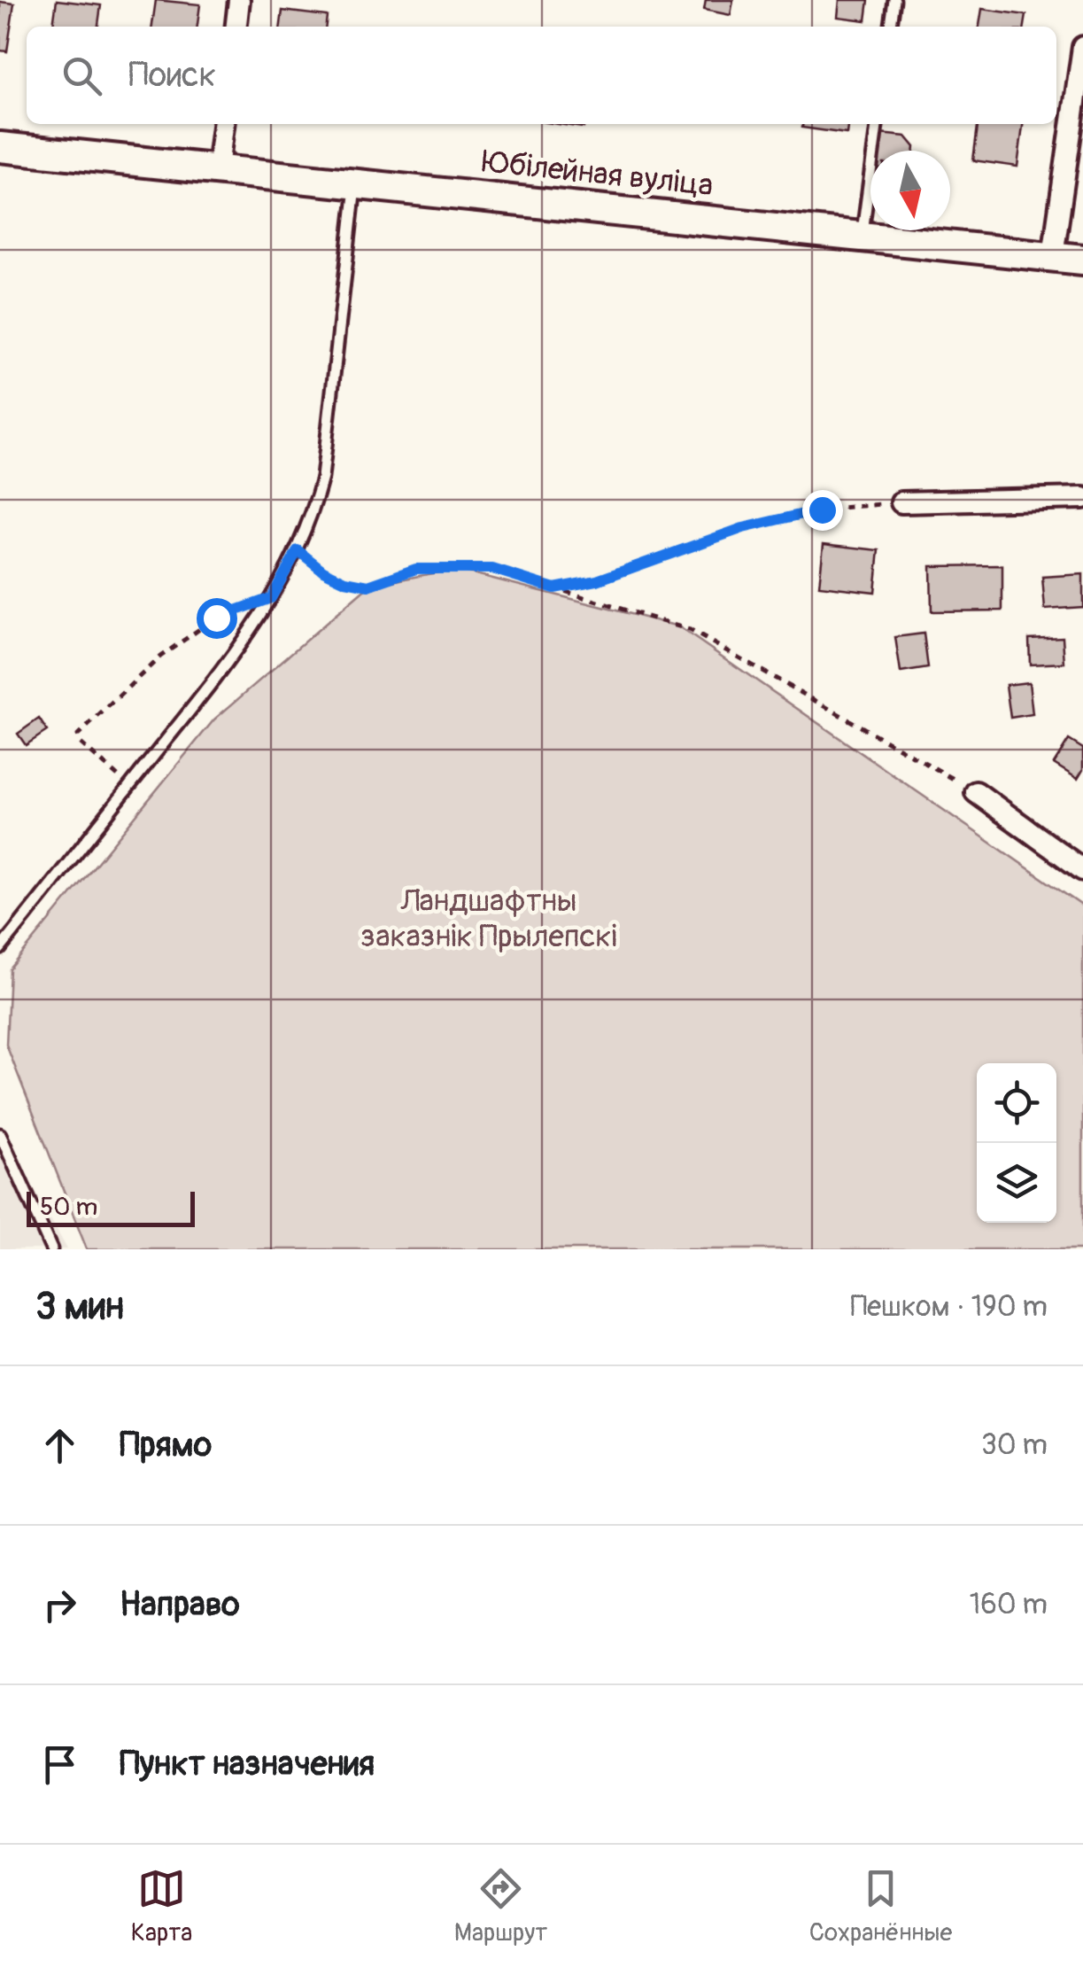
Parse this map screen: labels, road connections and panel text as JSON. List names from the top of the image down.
{
  "streets": {
    "main road": ["Юбілейная вуліца"]
  },
  "parks": ["Ландшафтны заказнік Прылепскі"],
  "scale_bar": "50 m",
  "north": "bottom",
  "page": {
    "search": "Поиск",
    "scale": "50 m",
    "heading": ["3 мин", "Пешком · 190 m"],
    "list": [
      ["Прямо", "30 m"],
      ["Направо", "160 m"],
      "Пункт назначения"
    ],
    "nav": ["Карта", "Маршрут", "Сохранённые"]
  }
}
